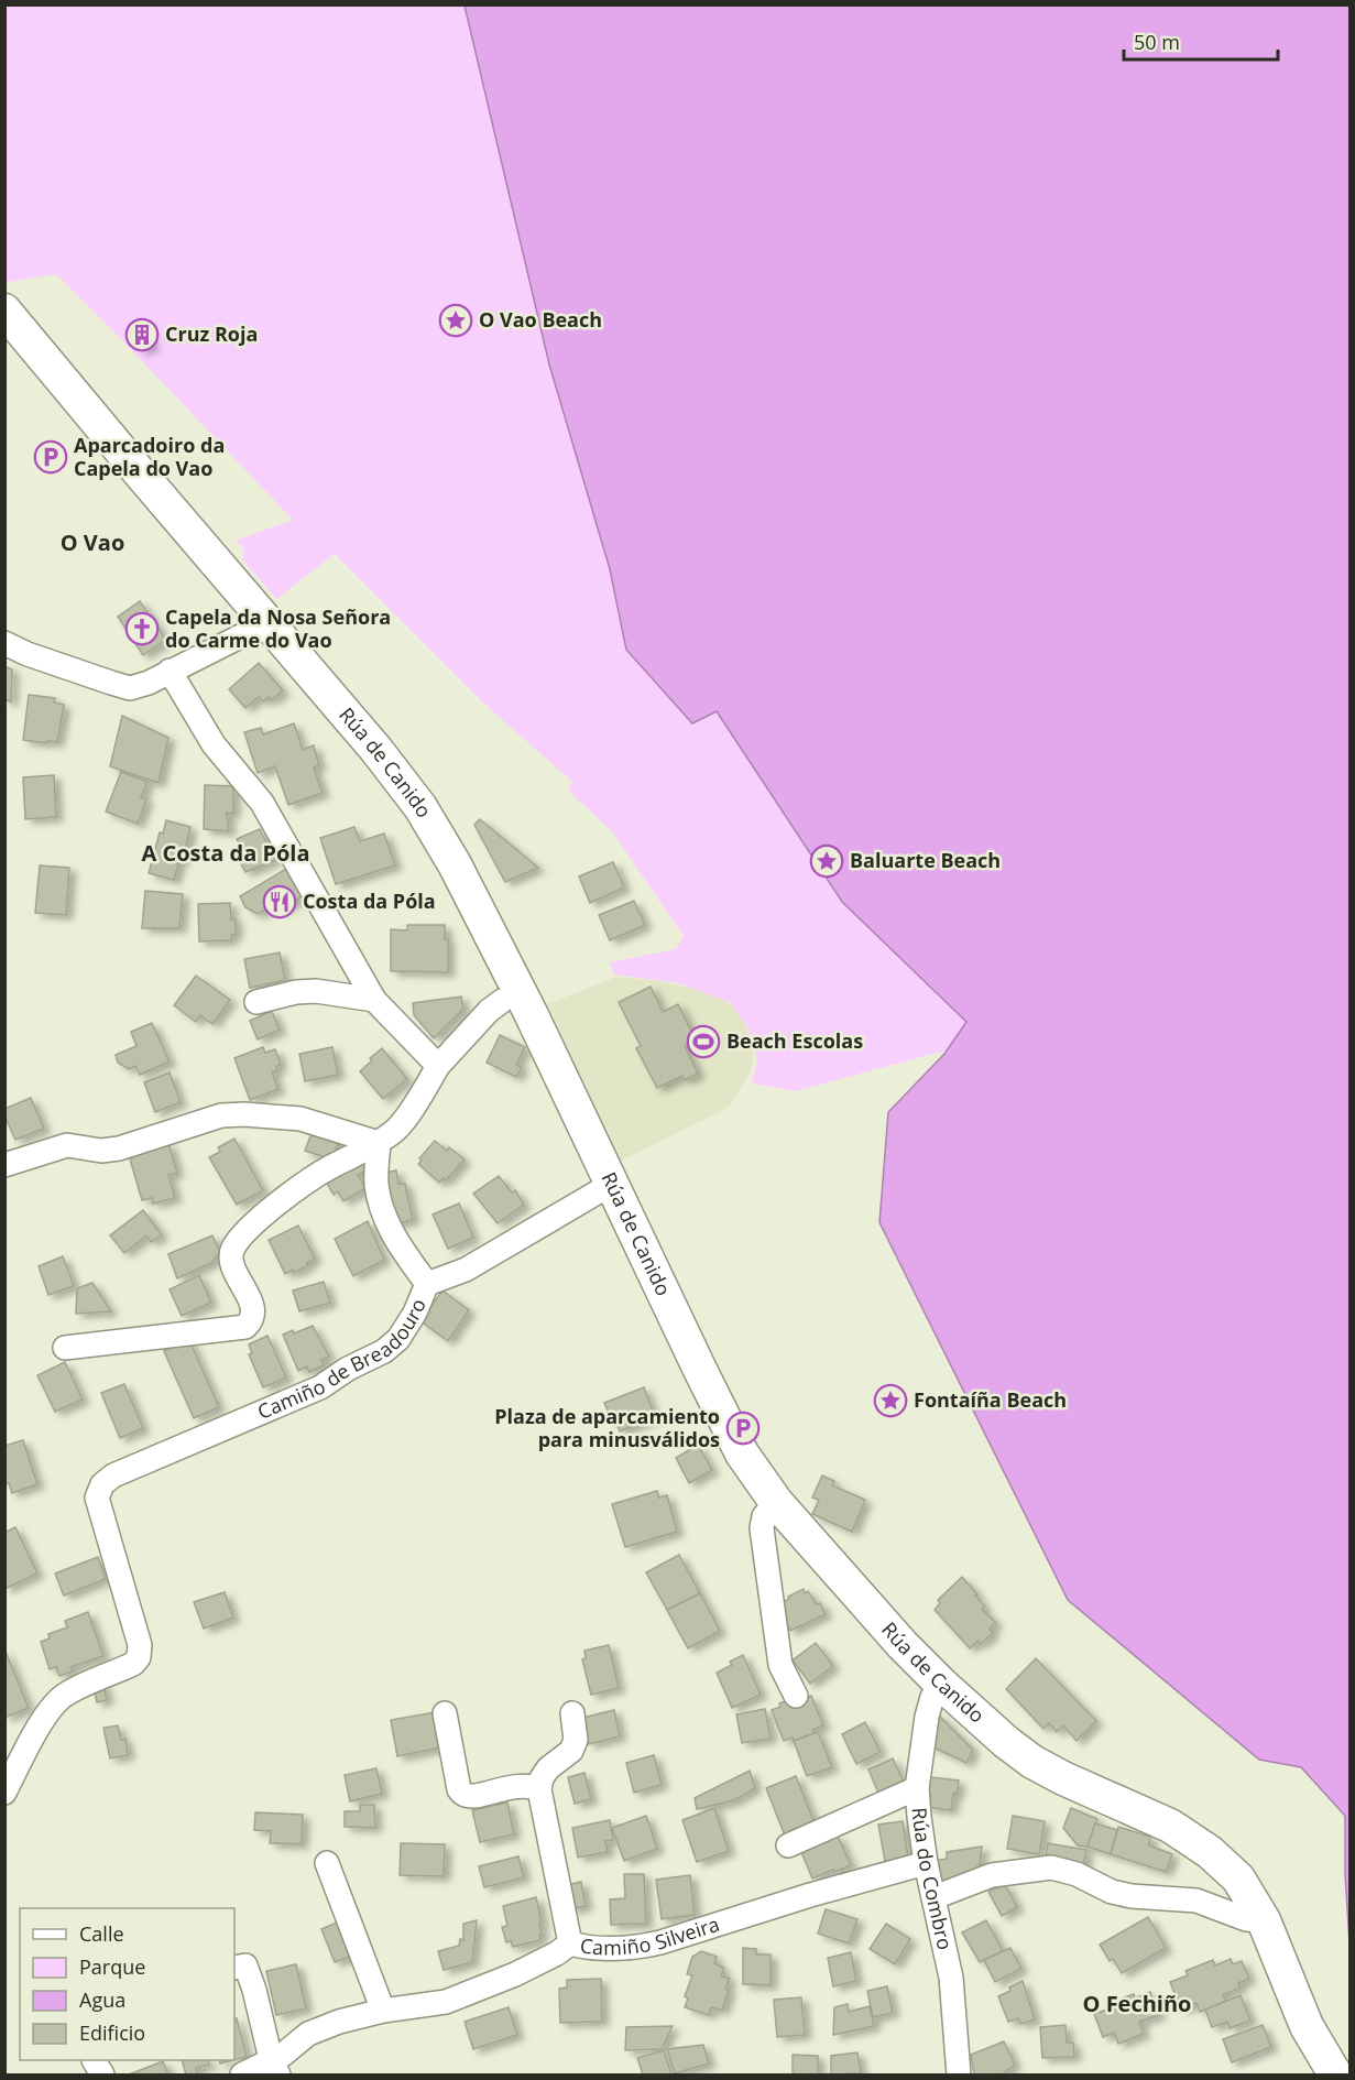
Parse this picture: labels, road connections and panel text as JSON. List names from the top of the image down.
{
  "streets": {
    "main road": ["Rúa de Canido"],
    "street": ["Camiño de Breadouro", "Rúa do Combro", "Camiño Silveira"]
  },
  "crossings": [
    ["Rúa de Canido", "Camiño de Breadouro"],
    ["Rúa de Canido", "Rúa do Combro"],
    ["Rúa do Combro", "Camiño Silveira"]
  ],
  "districts": ["O Vao", "A Costa da Póla", "O Fechiño"],
  "places": {
    "place": ["O Vao Beach", "Baluarte Beach", "Fontaíña Beach"],
    "building": ["Cruz Roja"],
    "parking": ["Aparcadoiro da Capela do Vao", "Plaza de aparcamiento para minusválidos"],
    "church": ["Capela da Nosa Señora do Carme do Vao"],
    "restaurant": ["Costa da Póla"],
    "sports": ["Beach Escolas"]
  },
  "legend": [
    "Calle",
    "Parque",
    "Agua",
    "Edificio"
  ],
  "scale_bar": "50 m"
}
